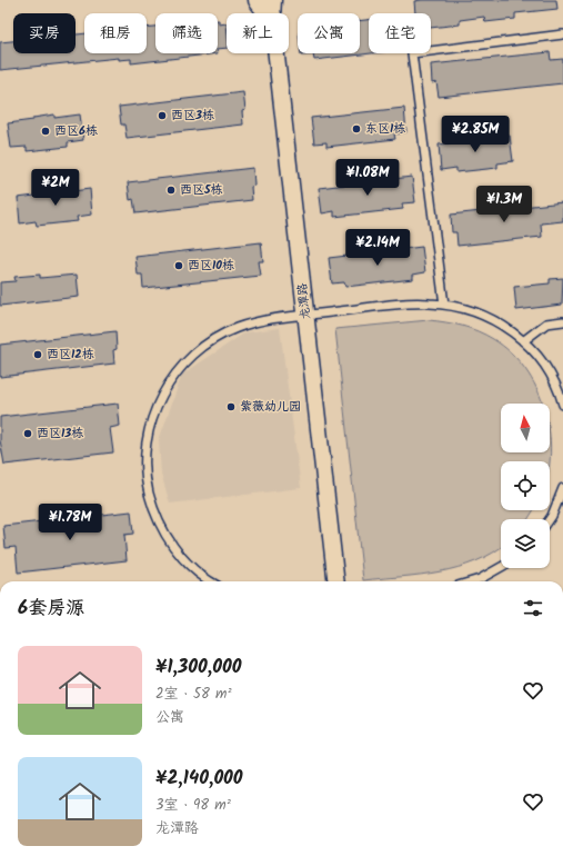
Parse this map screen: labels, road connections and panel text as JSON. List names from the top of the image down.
{
  "streets": {
    "street": ["龙潭路"]
  },
  "places": [
    "西区3栋",
    "东区1栋",
    "西区6栋",
    "西区5栋",
    "西区10栋",
    "西区12栋",
    "紫薇幼儿园",
    "西区13栋"
  ],
  "north": "top",
  "page": {
    "chip": [
      "买房",
      "租房",
      "筛选",
      "新上",
      "公寓",
      "住宅"
    ],
    "price": [
      "¥2.85M",
      "¥1.08M",
      "¥2M",
      "¥1.3M",
      "¥2.14M",
      "¥1.78M"
    ],
    "heading": "6套房源",
    "list": [
      {
        "name": "¥1,300,000",
        "note": "2室 · 58 m² · 公寓"
      },
      {
        "name": "¥2,140,000",
        "note": "3室 · 98 m² · 龙潭路"
      }
    ]
  }
}
